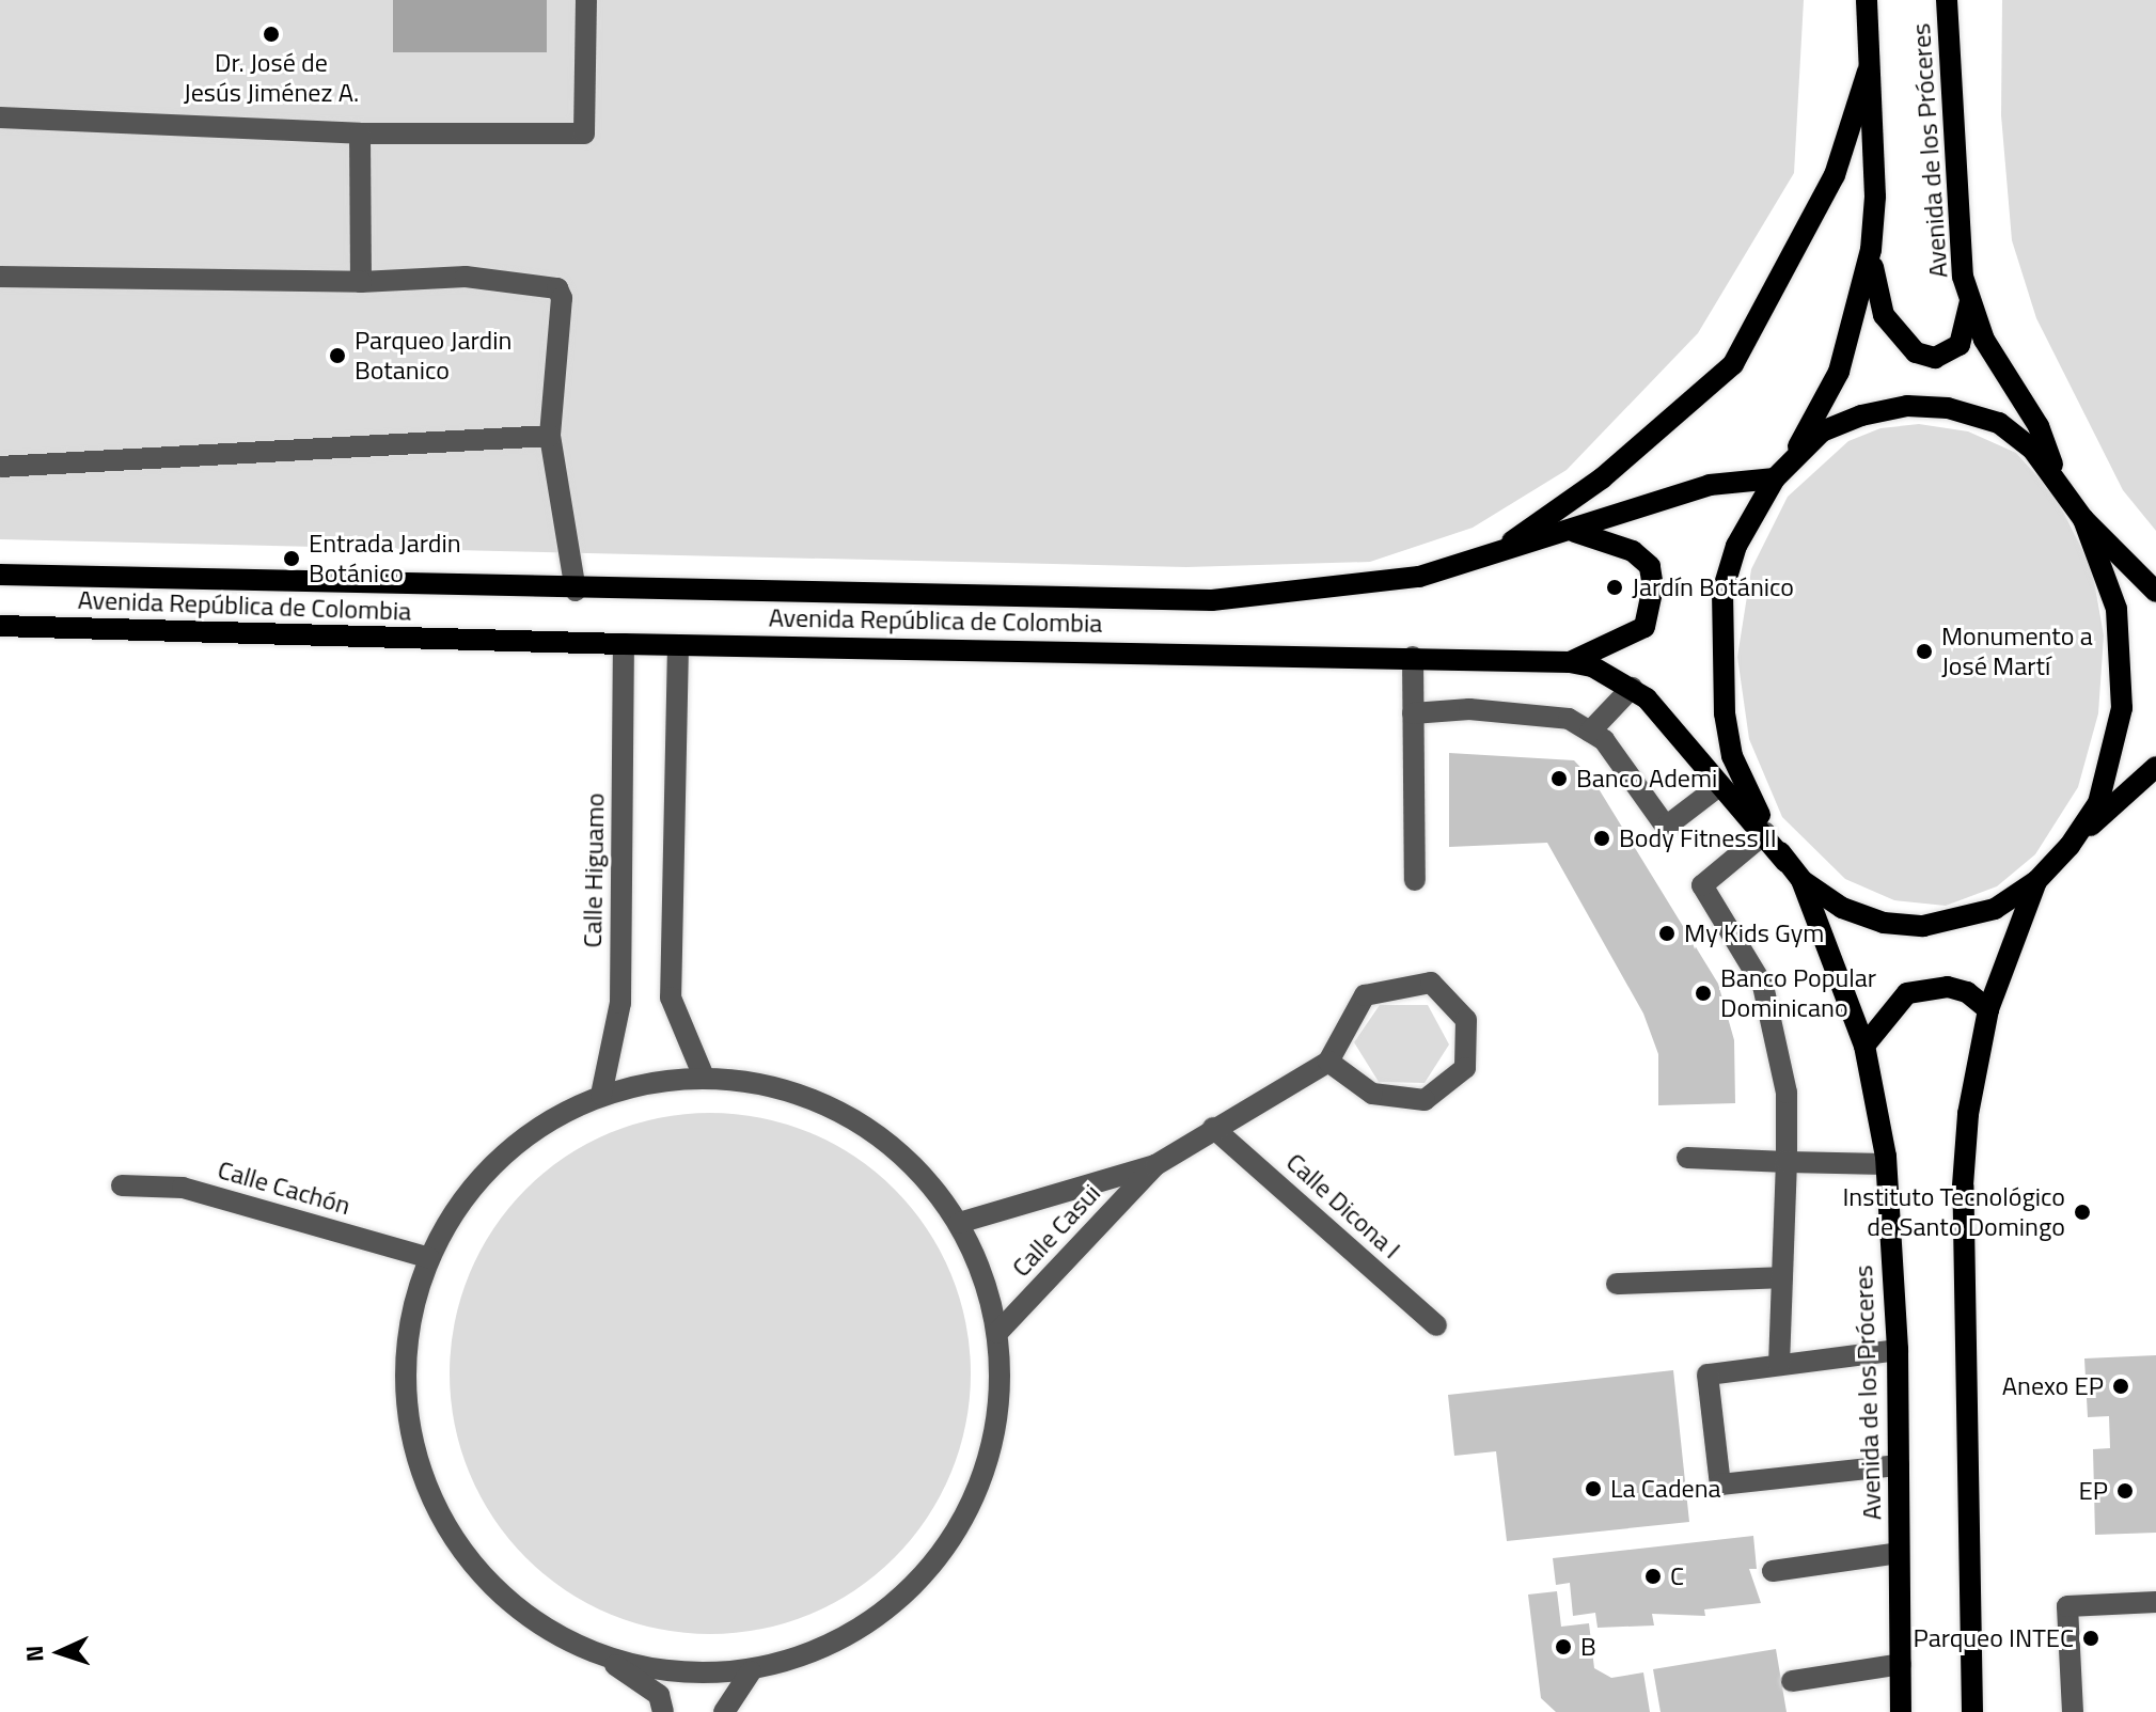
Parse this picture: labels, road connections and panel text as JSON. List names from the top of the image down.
{
  "streets": {
    "main road": ["Avenida de los Próceres", "Avenida República de Colombia"],
    "street": [
      "Calle Higuamo",
      "Calle Cachón",
      "Calle Dicona I",
      "Calle Casui"
    ]
  },
  "crossings": [
    ["Avenida de los Próceres", "Avenida República de Colombia"],
    ["Avenida República de Colombia", "Calle Higuamo"],
    ["Calle Dicona I", "Calle Casui"]
  ],
  "places": [
    "Dr. José de Jesús Jiménez A.",
    "Parqueo Jardin Botanico",
    "Entrada Jardin Botánico",
    "Jardín Botánico",
    "Monumento a José Martí",
    "Banco Ademi",
    "Body Fitness II",
    "My Kids Gym",
    "Banco Popular Dominicano",
    "Instituto Tecnológico de Santo Domingo",
    "Anexo EP",
    "La Cadena",
    "EP",
    "C",
    "Parqueo INTEC",
    "B"
  ],
  "north": "left"
}
